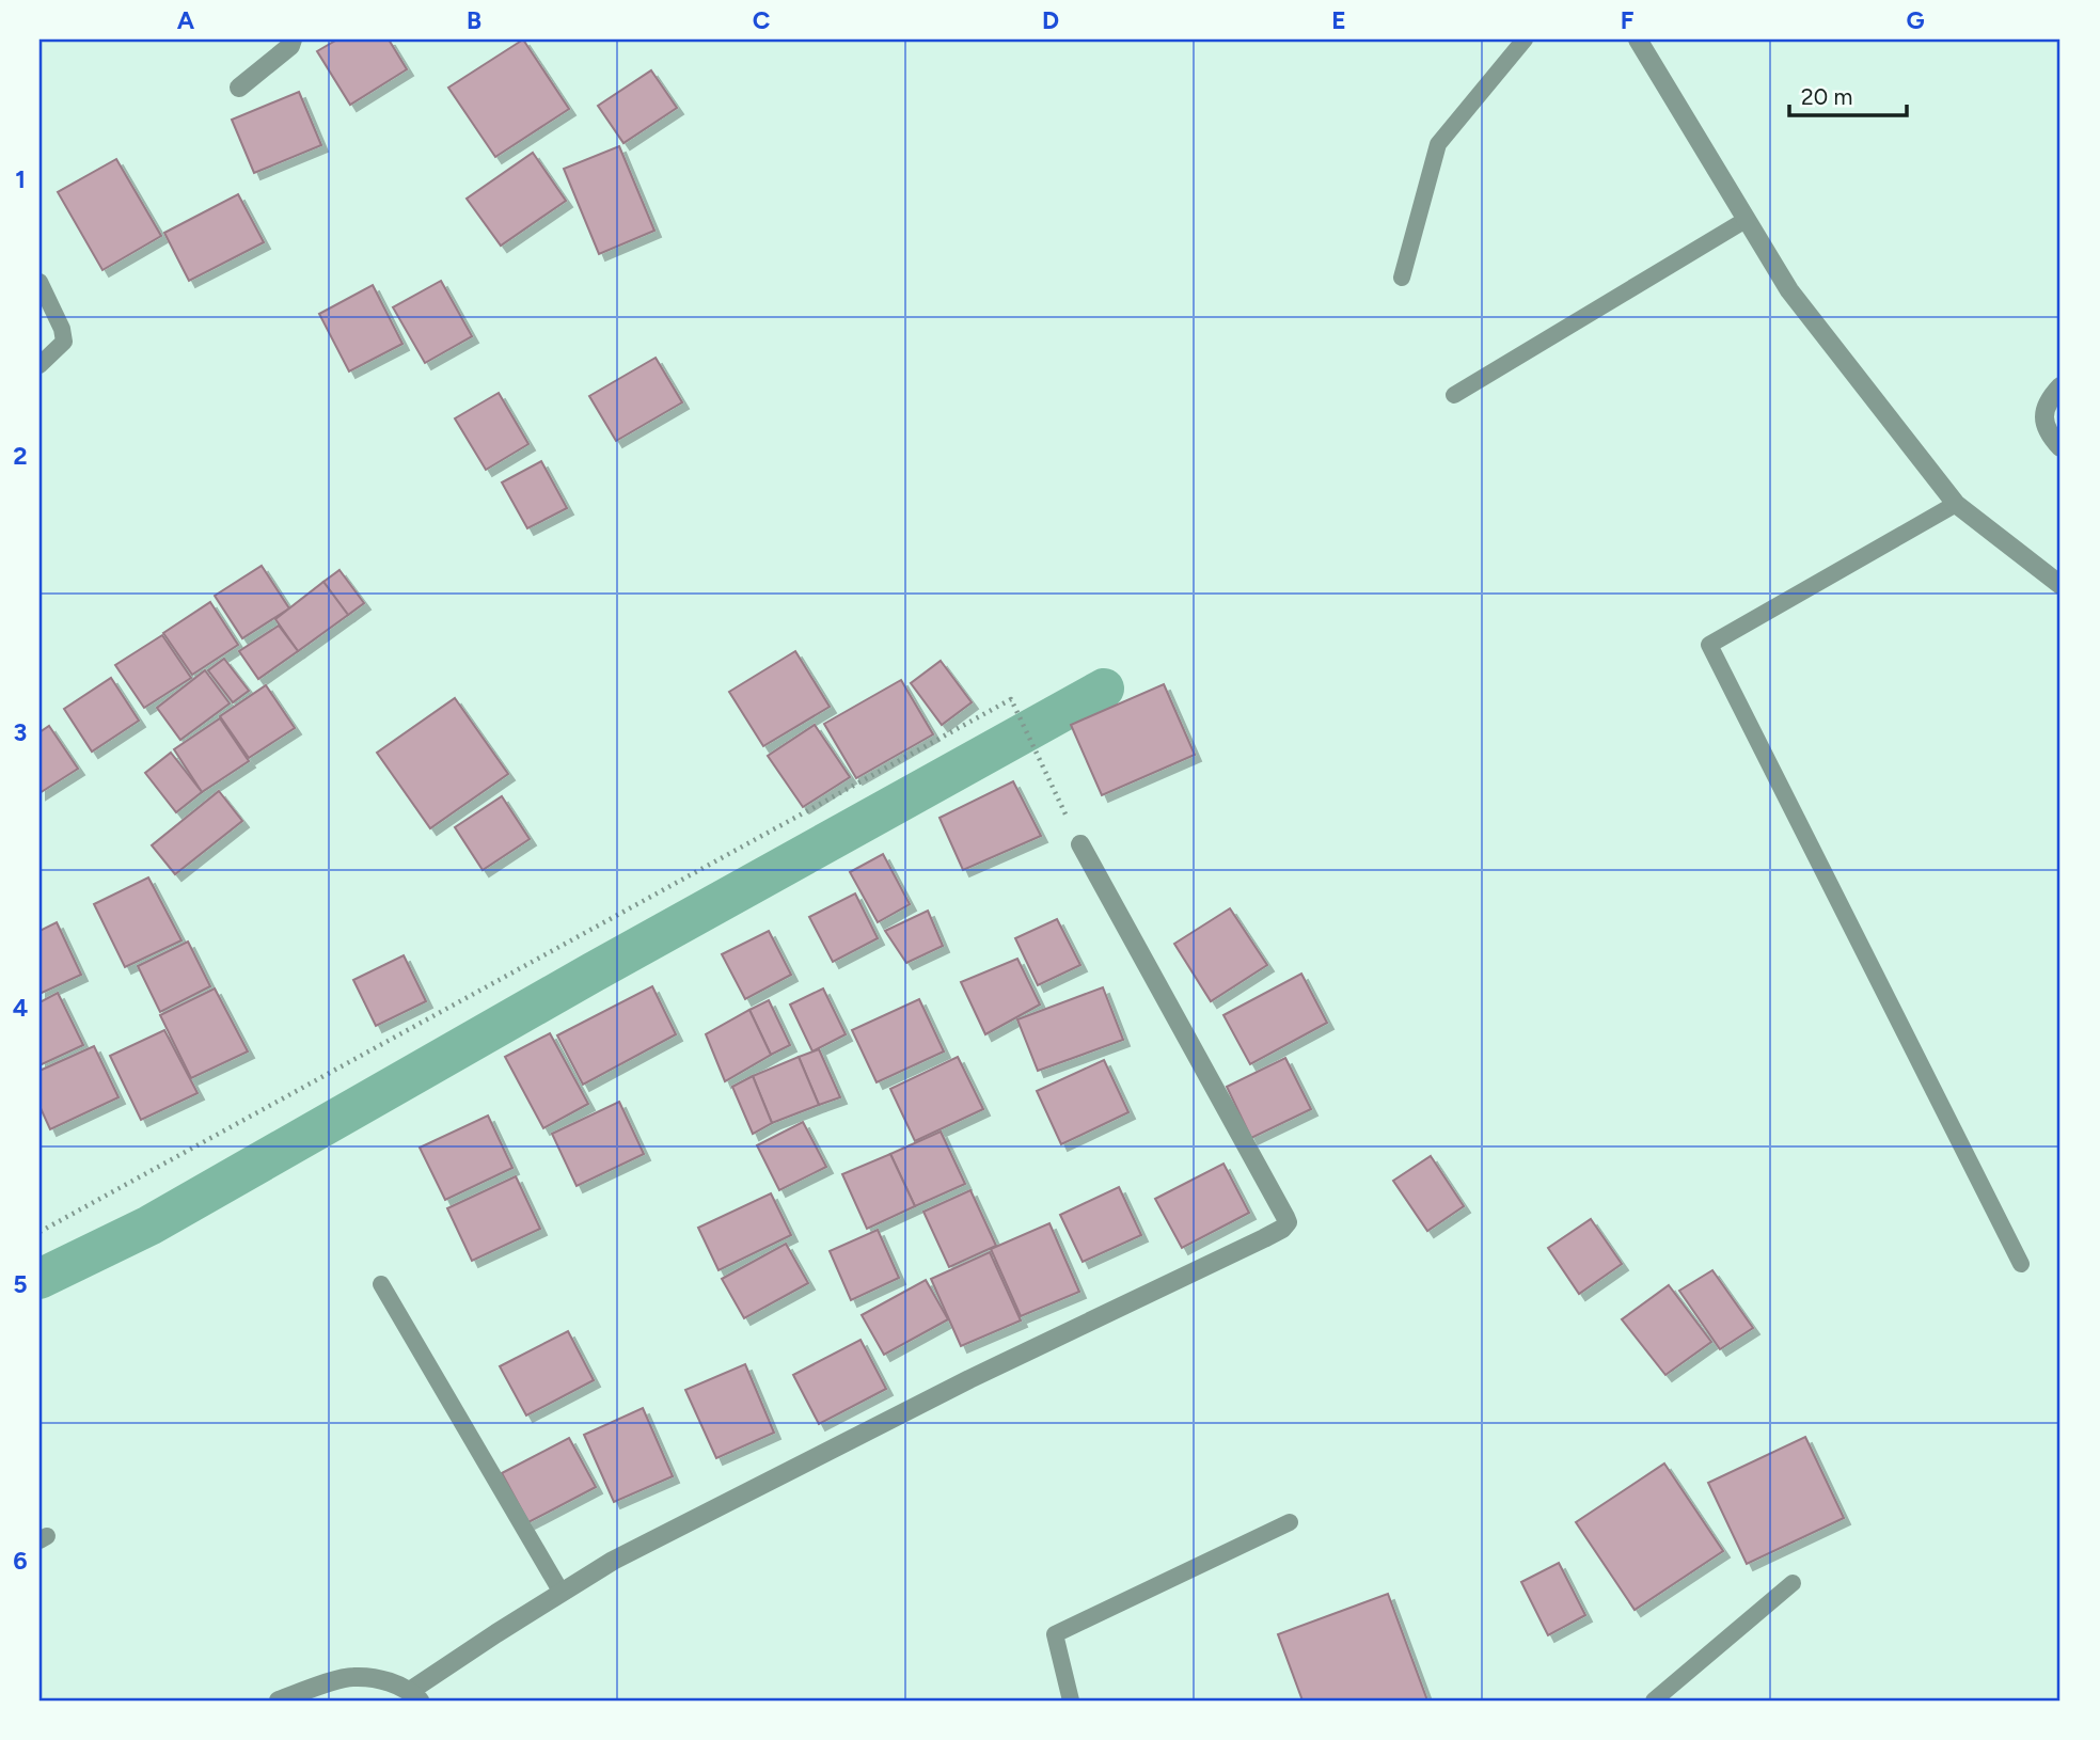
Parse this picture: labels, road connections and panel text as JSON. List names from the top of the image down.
{
  "scale_bar": "20 m",
  "grid": {
    "columns": [
      "A",
      "B",
      "C",
      "D",
      "E",
      "F",
      "G"
    ],
    "rows": [
      "1",
      "2",
      "3",
      "4",
      "5",
      "6"
    ]
  }
}
